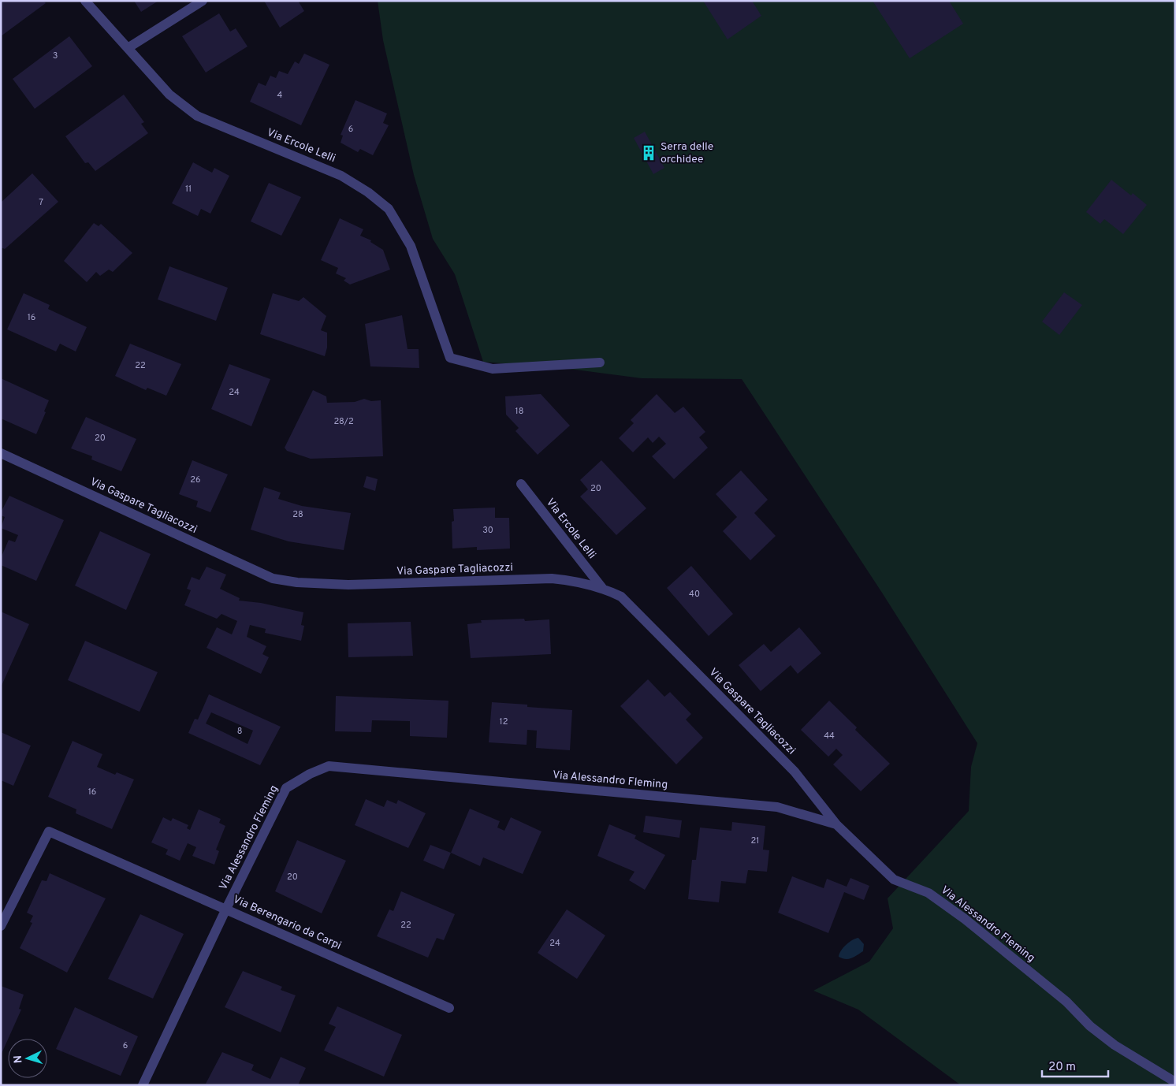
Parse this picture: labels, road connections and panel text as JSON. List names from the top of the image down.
{
  "streets": {
    "street": [
      "Via Ercole Lelli",
      "Via Gaspare Tagliacozzi",
      "Via Alessandro Fleming",
      "Via Berengario da Carpi"
    ]
  },
  "crossings": [
    ["Via Ercole Lelli", "Via Gaspare Tagliacozzi"],
    ["Via Gaspare Tagliacozzi", "Via Alessandro Fleming"],
    ["Via Alessandro Fleming", "Via Berengario da Carpi"]
  ],
  "places": {
    "building": ["Serra delle orchidee"]
  },
  "house_numbers": [
    "3",
    "4",
    "6",
    "11",
    "7",
    "16",
    "22",
    "24",
    "18",
    "28/2",
    "20",
    "26",
    "20",
    "28",
    "30",
    "40",
    "12",
    "8",
    "44",
    "16",
    "21",
    "20",
    "22",
    "24",
    "6"
  ],
  "scale_bar": "20 m",
  "north": "left"
}
